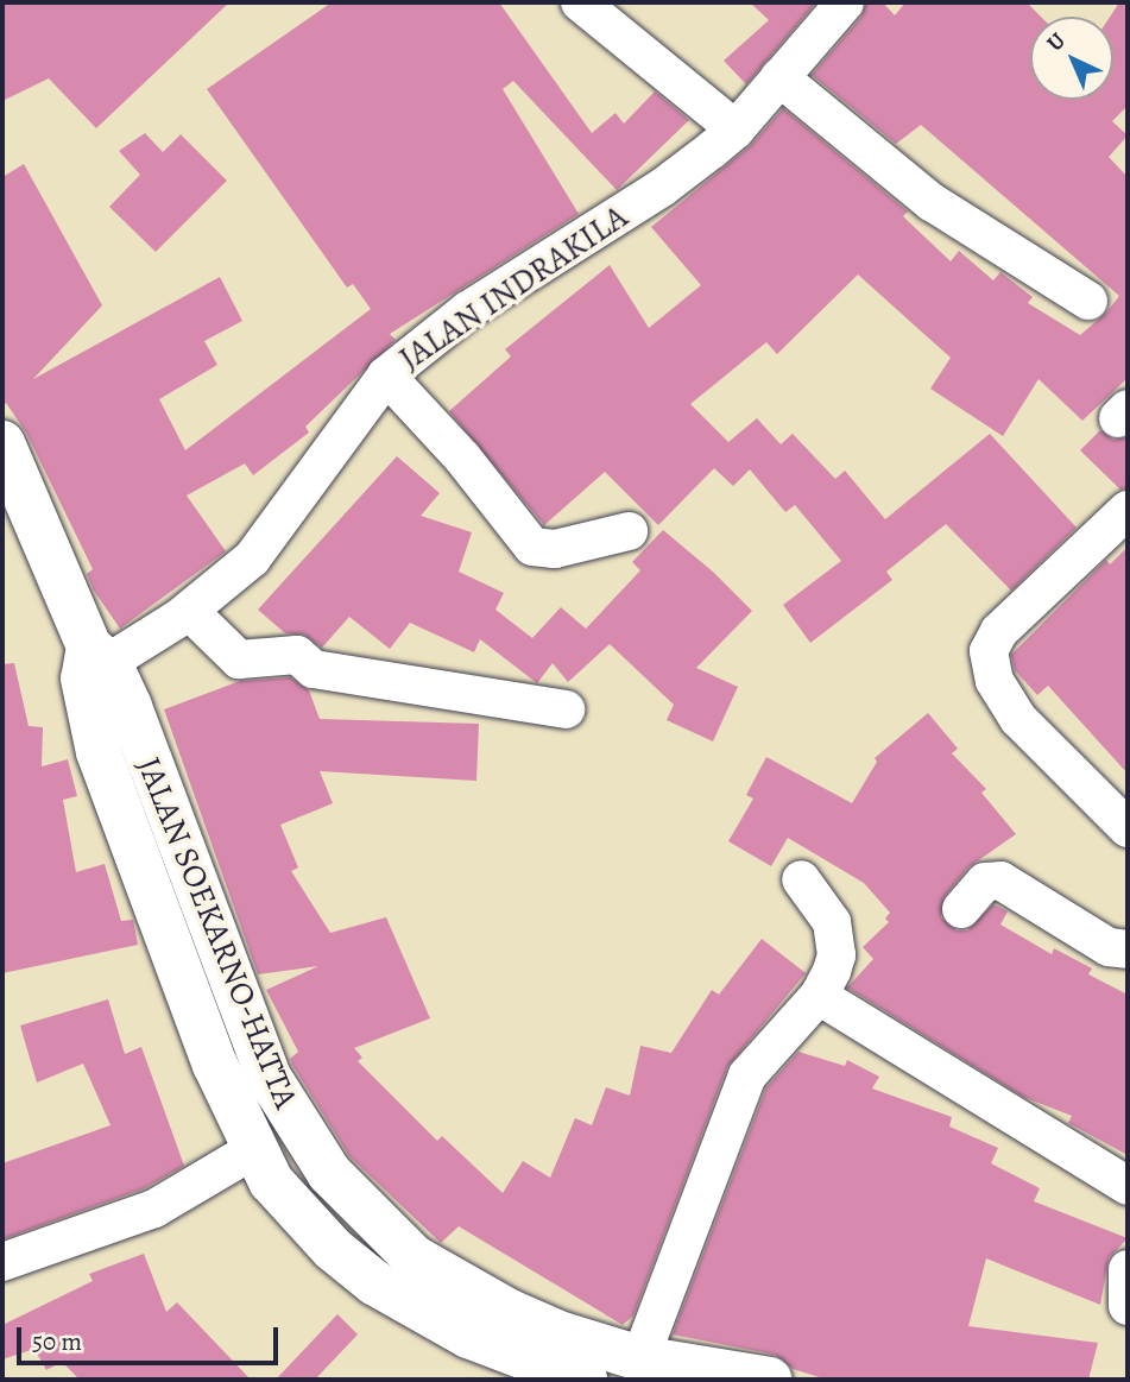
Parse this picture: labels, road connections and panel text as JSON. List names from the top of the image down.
{
  "streets": {
    "highway": ["JALAN SOEKARNO-HATTA"],
    "street": ["JALAN INDRAKILA"]
  },
  "crossings": [
    ["JALAN INDRAKILA", "JALAN SOEKARNO-HATTA"]
  ],
  "scale_bar": "50 m",
  "north": "top left"
}
